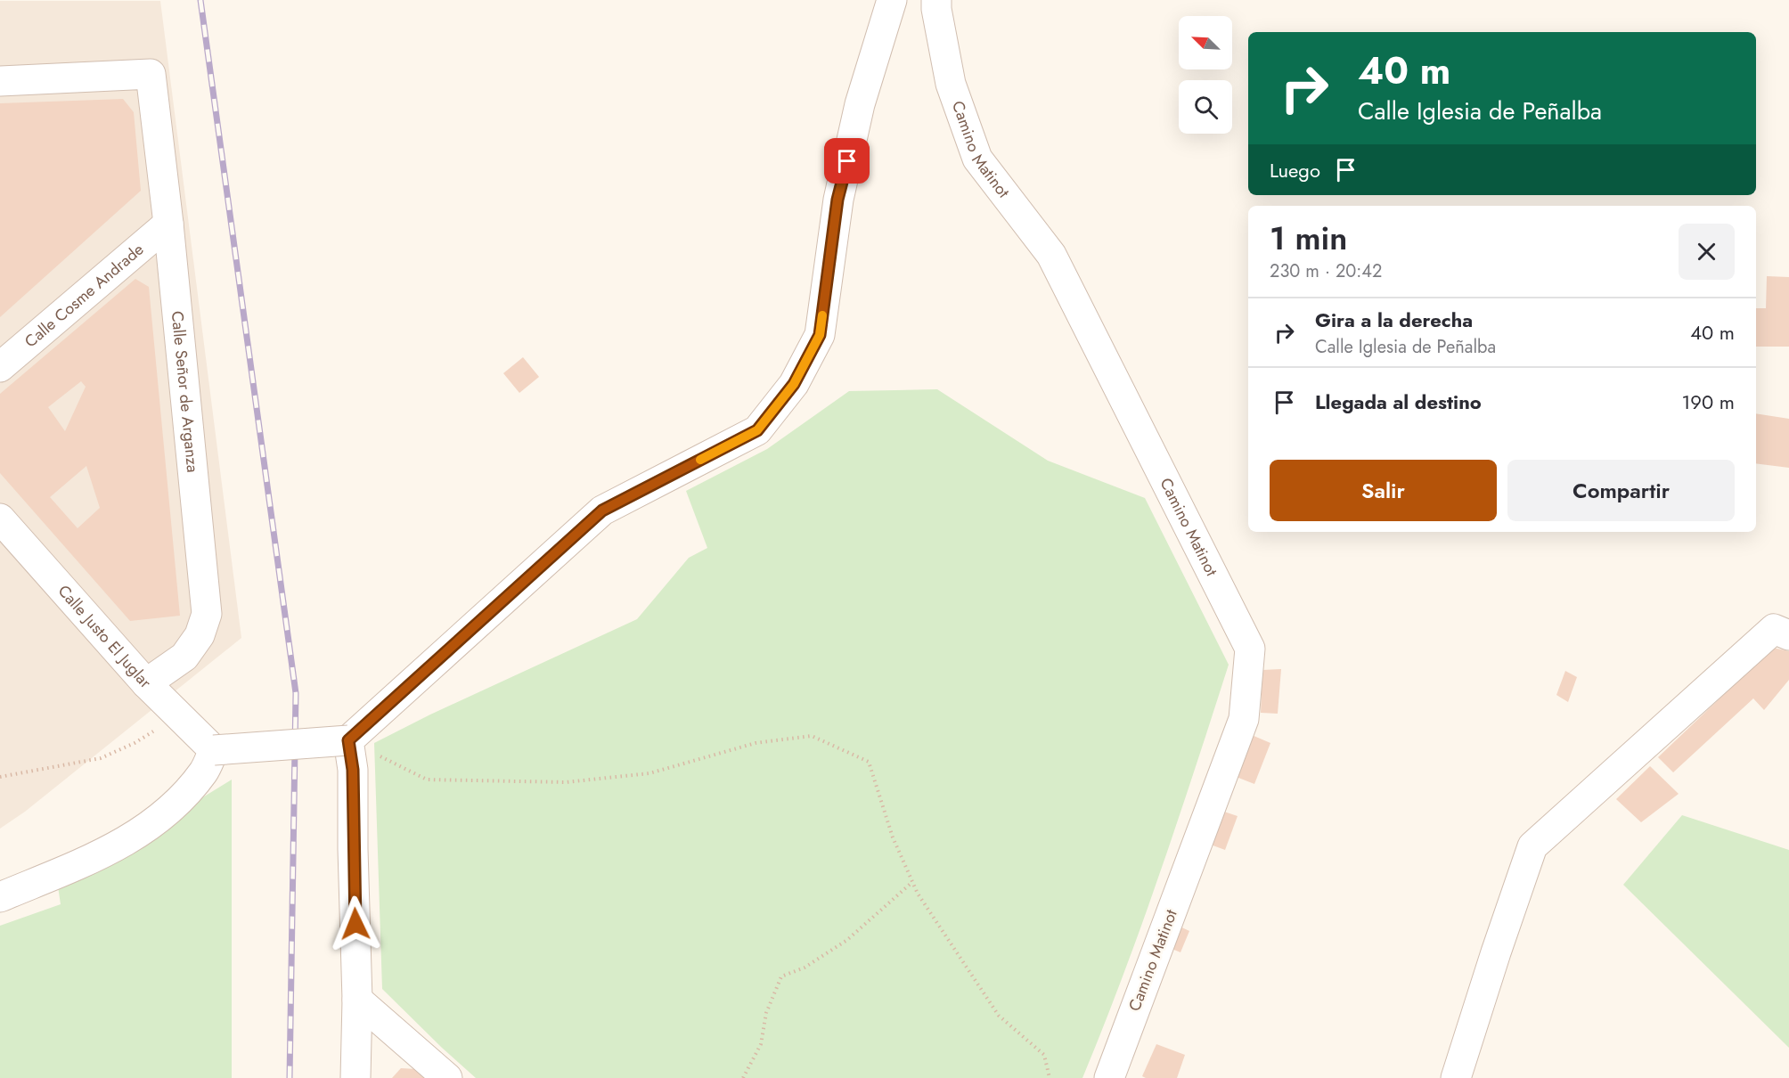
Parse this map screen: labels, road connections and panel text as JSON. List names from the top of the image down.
{
  "streets": {
    "street": [
      "Camino Matinot",
      "Calle Cosme Andrade",
      "Calle Señor de Arganza",
      "Calle Justo El Juglar"
    ]
  },
  "crossings": [
    ["Calle Cosme Andrade", "Calle Señor de Arganza"],
    ["Calle Señor de Arganza", "Calle Justo El Juglar"]
  ],
  "north": "top left",
  "page": {
    "turn": ["40 m", "Calle Iglesia de Peñalba"],
    "then": "Luego",
    "heading": ["1 min", "230 m · 20:42"],
    "list": [
      {
        "name": "Gira a la derecha",
        "note": "Calle Iglesia de Peñalba",
        "value": "40 m"
      },
      {
        "name": "Llegada al destino",
        "value": "190 m"
      }
    ],
    "buttons": ["Salir", "Compartir"]
  }
}
